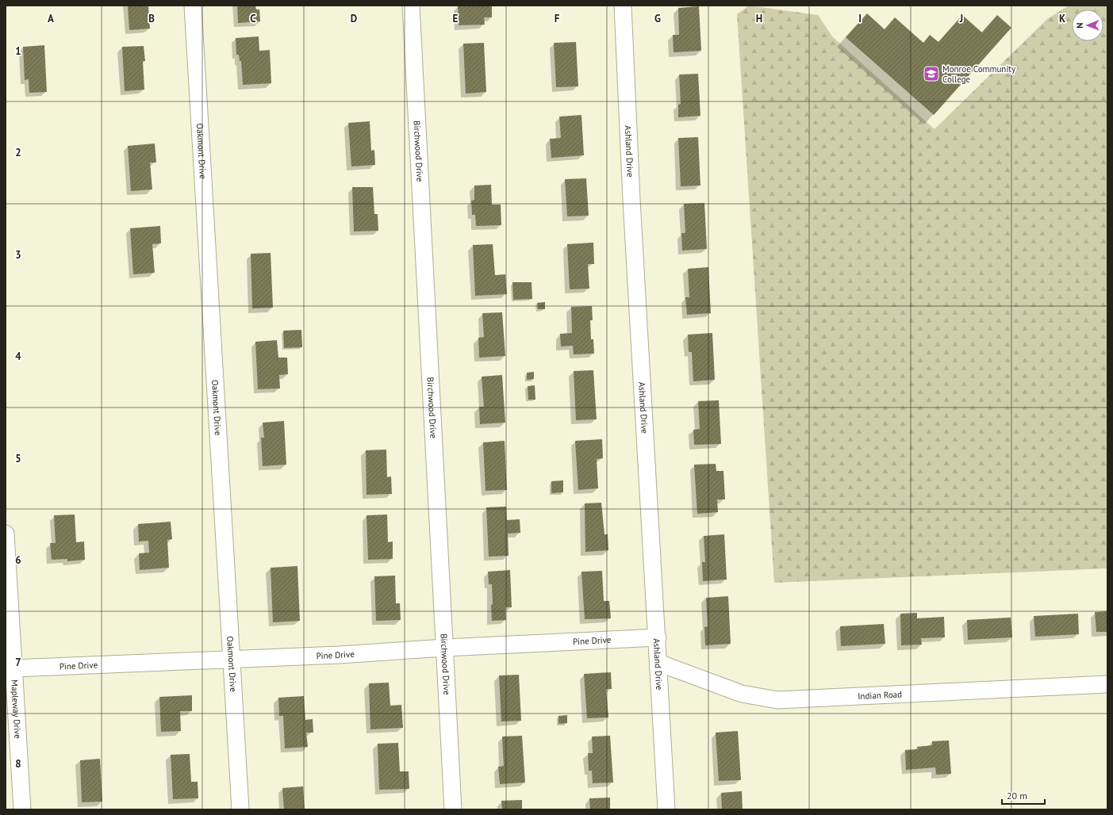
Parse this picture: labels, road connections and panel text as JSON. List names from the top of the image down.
{
  "streets": {
    "street": [
      "Birchwood Drive",
      "Oakmont Drive",
      "Ashland Drive",
      "Pine Drive",
      "Indian Road",
      "Mapleway Drive"
    ]
  },
  "crossings": [
    ["Birchwood Drive", "Pine Drive"],
    ["Oakmont Drive", "Pine Drive"],
    ["Ashland Drive", "Pine Drive"],
    ["Ashland Drive", "Indian Road"],
    ["Pine Drive", "Mapleway Drive"]
  ],
  "places": {
    "school or university": ["Monroe Community College"]
  },
  "scale_bar": "20 m",
  "north": "left",
  "grid": {
    "columns": [
      "A",
      "B",
      "C",
      "D",
      "E",
      "F",
      "G",
      "H",
      "I",
      "J",
      "K"
    ],
    "rows": [
      "1",
      "2",
      "3",
      "4",
      "5",
      "6",
      "7",
      "8"
    ]
  }
}
